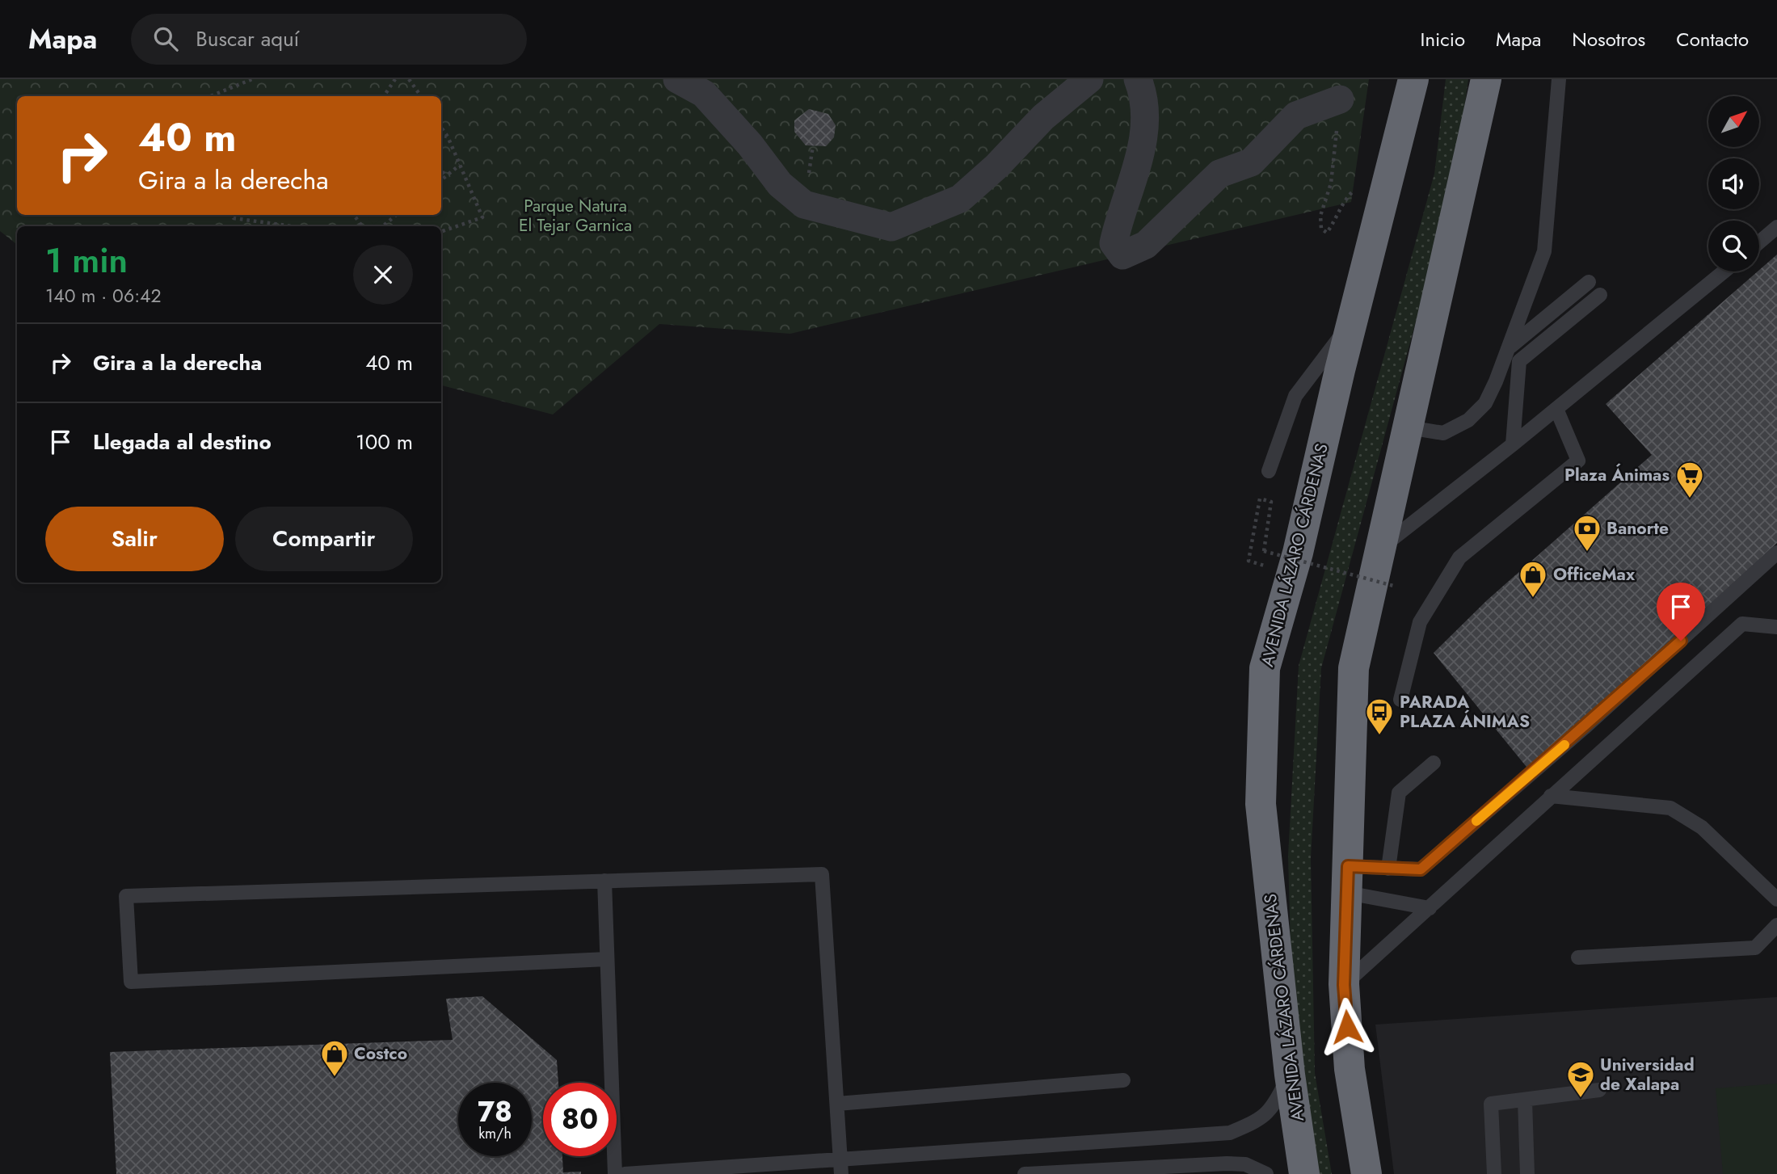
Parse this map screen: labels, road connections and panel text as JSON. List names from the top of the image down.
{
  "streets": {
    "highway": ["AVENIDA LÁZARO CÁRDENAS"]
  },
  "parks": ["Parque Natura El Tejar Garnica"],
  "places": {
    "supermarket": ["Plaza Ánimas"],
    "bank": ["Banorte"],
    "shop": ["OfficeMax", "Costco"],
    "bus stop": ["PARADA PLAZA ÁNIMAS"],
    "school or university": ["Universidad de Xalapa"]
  },
  "north": "top right",
  "page": {
    "header": "Mapa",
    "search": "Buscar aquí",
    "nav": [
      "Inicio",
      "Mapa",
      "Nosotros",
      "Contacto"
    ],
    "turn": ["40 m", "Gira a la derecha"],
    "heading": ["1 min", "140 m · 06:42"],
    "list": [
      {
        "name": "Gira a la derecha",
        "value": "40 m"
      },
      {
        "name": "Llegada al destino",
        "value": "100 m"
      }
    ],
    "buttons": ["Salir", "Compartir"],
    "speed": "78 km/h",
    "limit": "80"
  }
}
